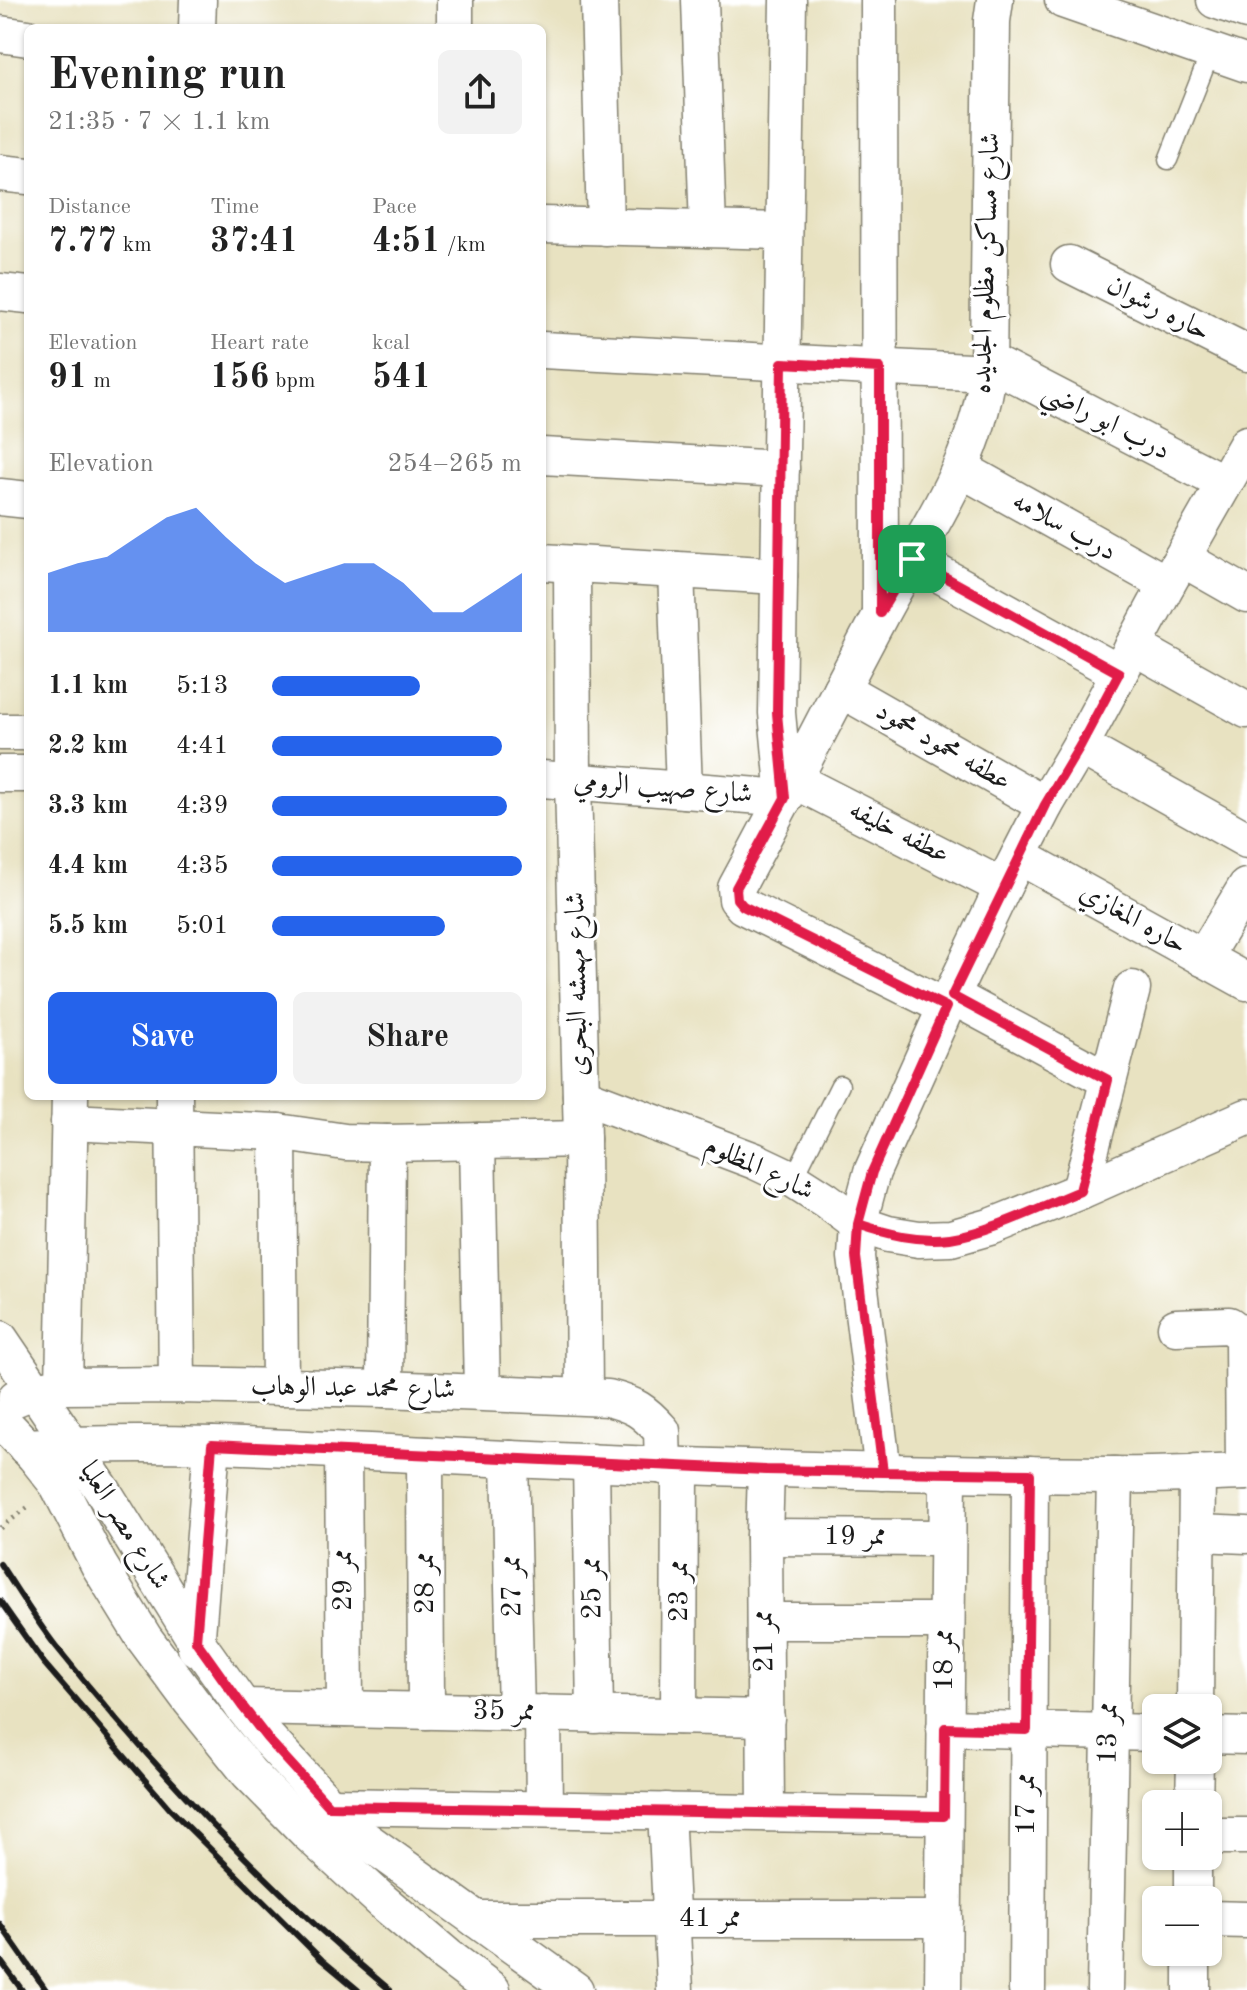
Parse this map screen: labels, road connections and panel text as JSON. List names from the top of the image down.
{
  "streets": {
    "street": [
      "شارع مساكن مظلوم الجديده",
      "حاره رشوان",
      "درب ابو راضي",
      "درب سلامه",
      "عطفه محمود محمود",
      "شارع صهيب الرومي",
      "عطفه خليفه",
      "حاره المغازي",
      "شارع مهمشه البحرى",
      "شارع المظلوم",
      "شارع محمد عبد الوهاب",
      "شارع مصر العليا",
      "ممر 19",
      "ممر 29",
      "ممر 28",
      "ممر 27",
      "ممر 25",
      "ممر 23",
      "ممر 21",
      "ممر 18",
      "ممر 35",
      "ممر 13",
      "ممر 17",
      "ممر 41"
    ]
  },
  "crossings": [
    ["شارع مساكن مظلوم الجديده", "درب ابو راضي"],
    ["شارع مساكن مظلوم الجديده", "درب سلامه"],
    ["شارع مساكن مظلوم الجديده", "عطفه محمود محمود"],
    ["شارع مساكن مظلوم الجديده", "شارع صهيب الرومي"],
    ["شارع مساكن مظلوم الجديده", "عطفه خليفه"],
    ["شارع صهيب الرومي", "عطفه خليفه"],
    ["شارع صهيب الرومي", "شارع مهمشه البحرى"],
    ["شارع مهمشه البحرى", "شارع المظلوم"],
    ["شارع مهمشه البحرى", "شارع محمد عبد الوهاب"],
    ["شارع محمد عبد الوهاب", "شارع مصر العليا"],
    ["شارع محمد عبد الوهاب", "ممر 23"],
    ["شارع مصر العليا", "ممر 35"],
    ["شارع مصر العليا", "ممر 41"],
    ["ممر 19", "ممر 21"],
    ["ممر 19", "ممر 18"],
    ["ممر 29", "ممر 35"],
    ["ممر 28", "ممر 35"],
    ["ممر 27", "ممر 35"],
    ["ممر 25", "ممر 35"],
    ["ممر 23", "ممر 35"],
    ["ممر 21", "ممر 35"],
    ["ممر 18", "ممر 41"]
  ],
  "page": {
    "heading": ["Evening run", "21:35 · 7 × 1.1 km"],
    "stats": [
      ["Distance", "7.77 km"],
      ["Time", "37:41"],
      ["Pace", "4:51 /km"],
      ["Elevation", "91 m"],
      ["Heart rate", "156 bpm"],
      ["kcal", "541"]
    ],
    "chart": ["Elevation", "254–265 m"],
    "list": [
      {
        "name": "1.1 km",
        "note": "5:13"
      },
      {
        "name": "2.2 km",
        "note": "4:41"
      },
      {
        "name": "3.3 km",
        "note": "4:39"
      },
      {
        "name": "4.4 km",
        "note": "4:35"
      },
      {
        "name": "5.5 km",
        "note": "5:01"
      }
    ],
    "buttons": ["Save", "Share"],
    "map_buttons": ["+", "−"]
  }
}
